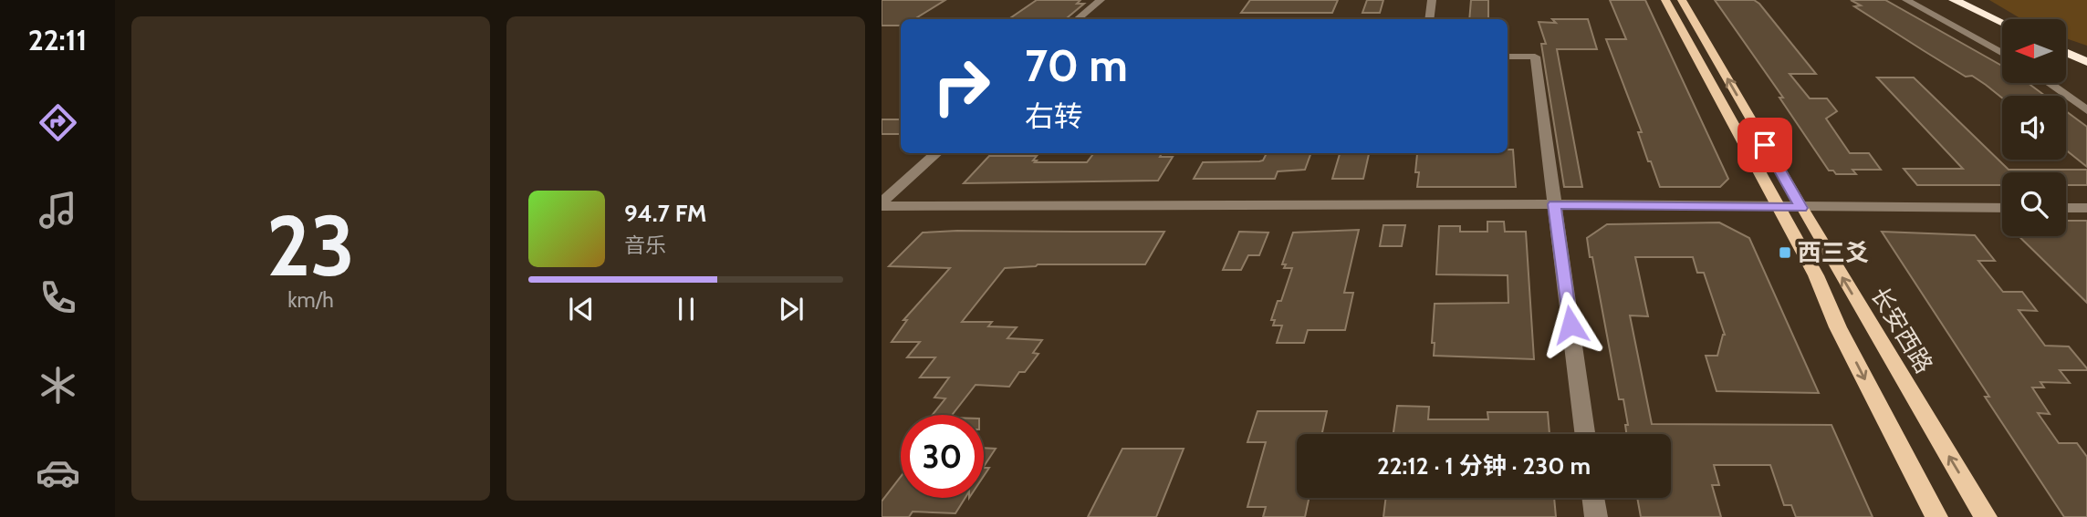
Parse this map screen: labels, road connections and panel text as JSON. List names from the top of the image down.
{
  "streets": {
    "main road": ["长安西路"]
  },
  "places": {
    "transit": ["西三爻"]
  },
  "north": "left",
  "page": {
    "tabs": "22:11",
    "tile": ["23", "km/h"],
    "turn": ["70 m", "右转"],
    "song": ["94.7 FM", "音乐"],
    "limit": "30",
    "trip": "22:12 · 1 分钟 · 230 m"
  }
}
